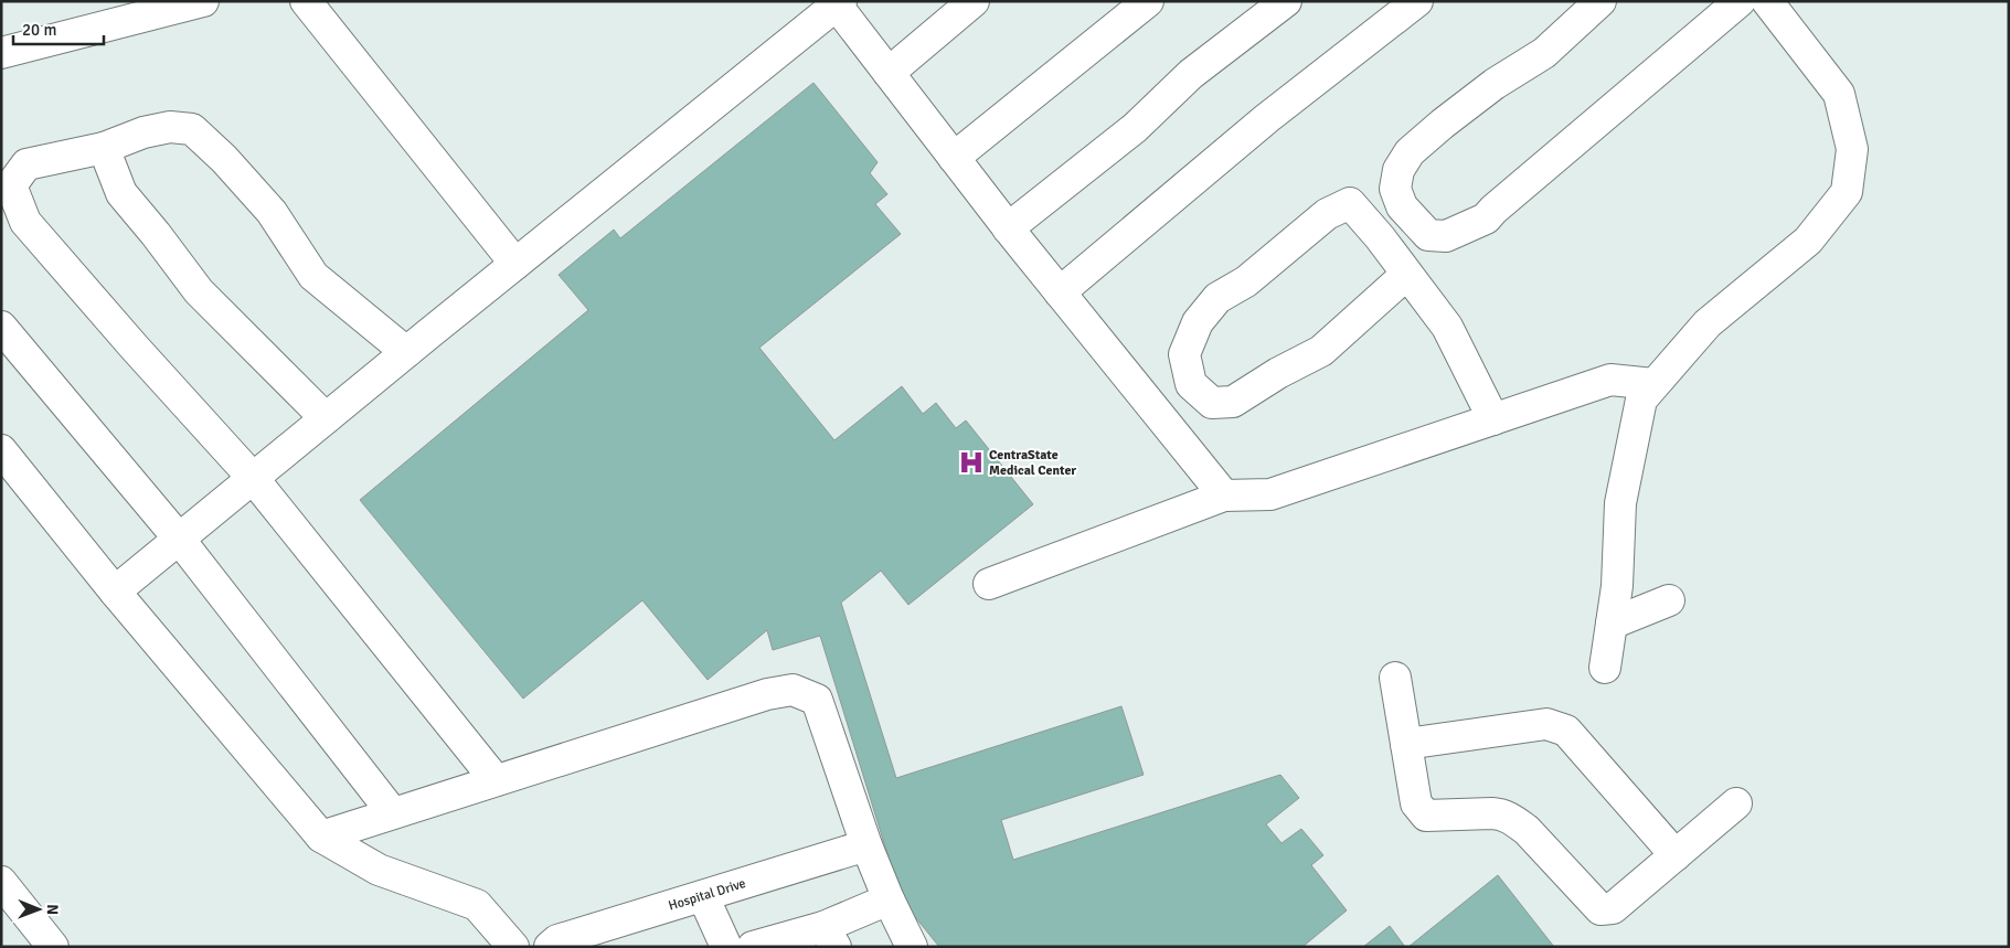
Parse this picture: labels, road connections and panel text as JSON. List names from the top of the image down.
{
  "streets": {
    "street": ["Hospital Drive"]
  },
  "places": {
    "hospital": ["CentraState Medical Center"]
  },
  "scale_bar": "20 m",
  "north": "right"
}
